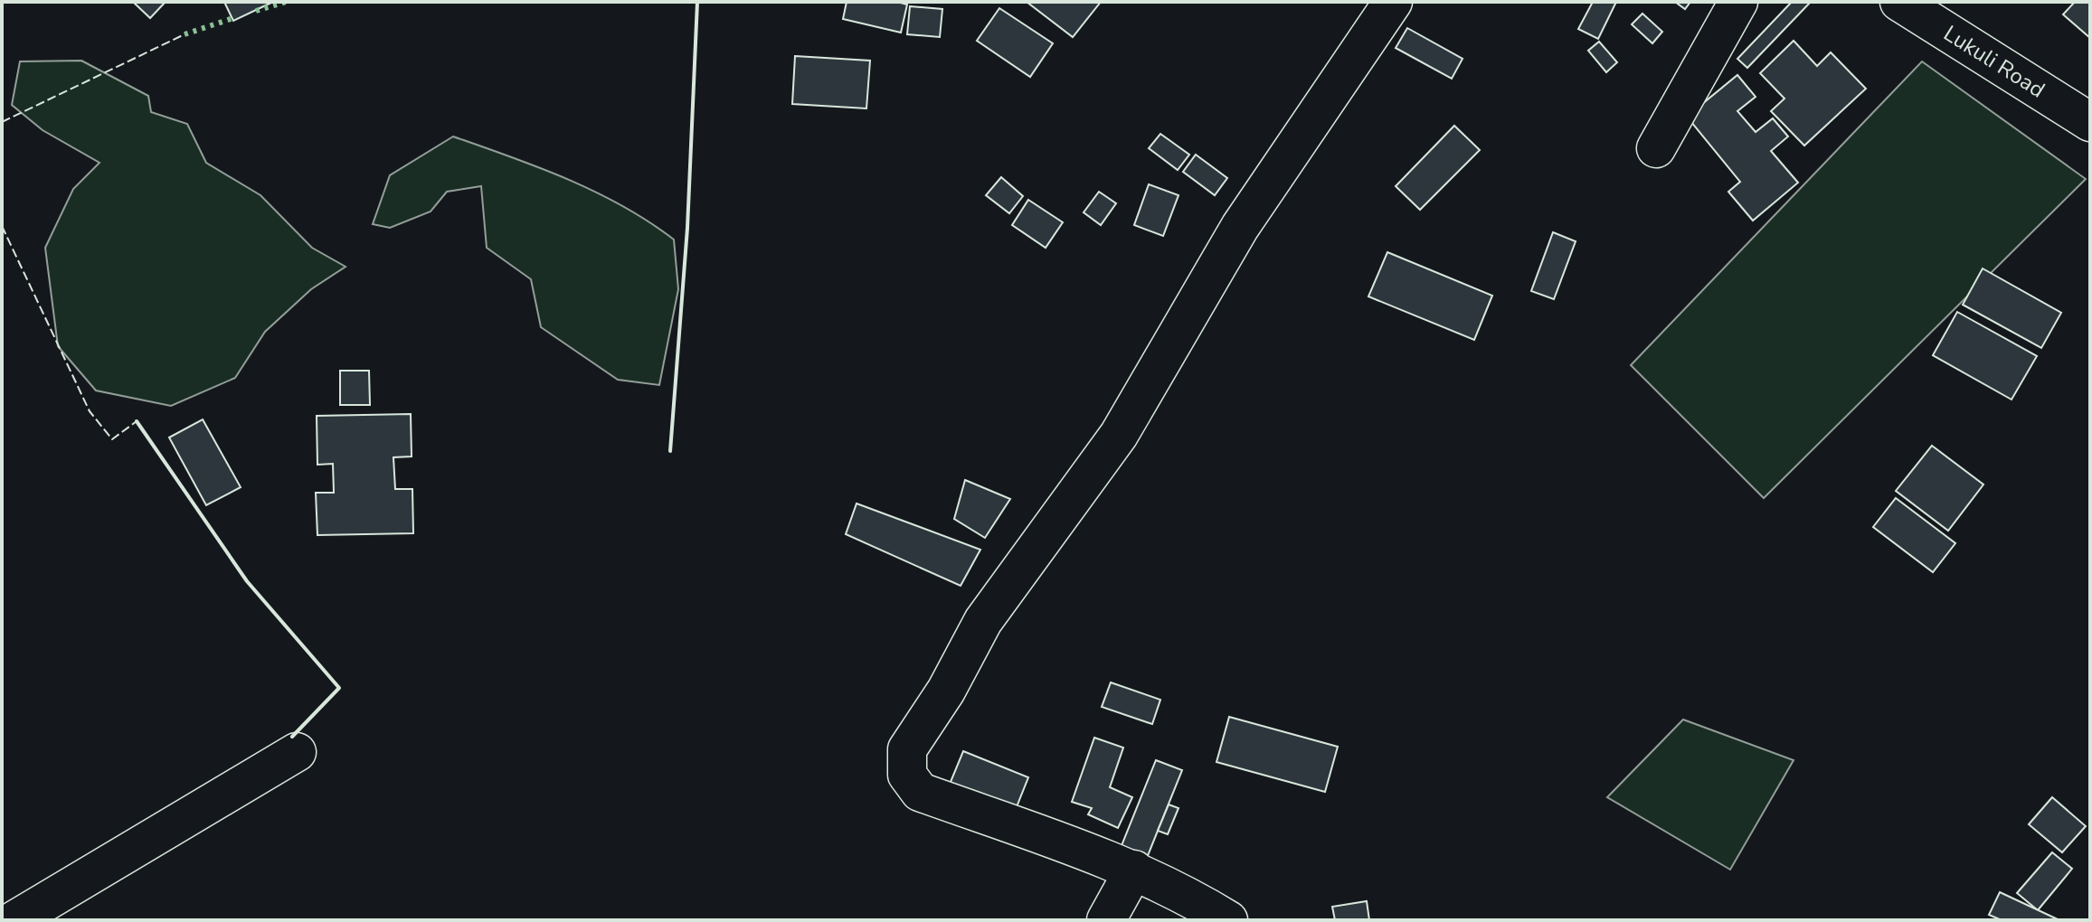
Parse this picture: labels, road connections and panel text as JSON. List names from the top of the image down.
{
  "streets": {
    "street": ["Lukuli Road"]
  }
}
